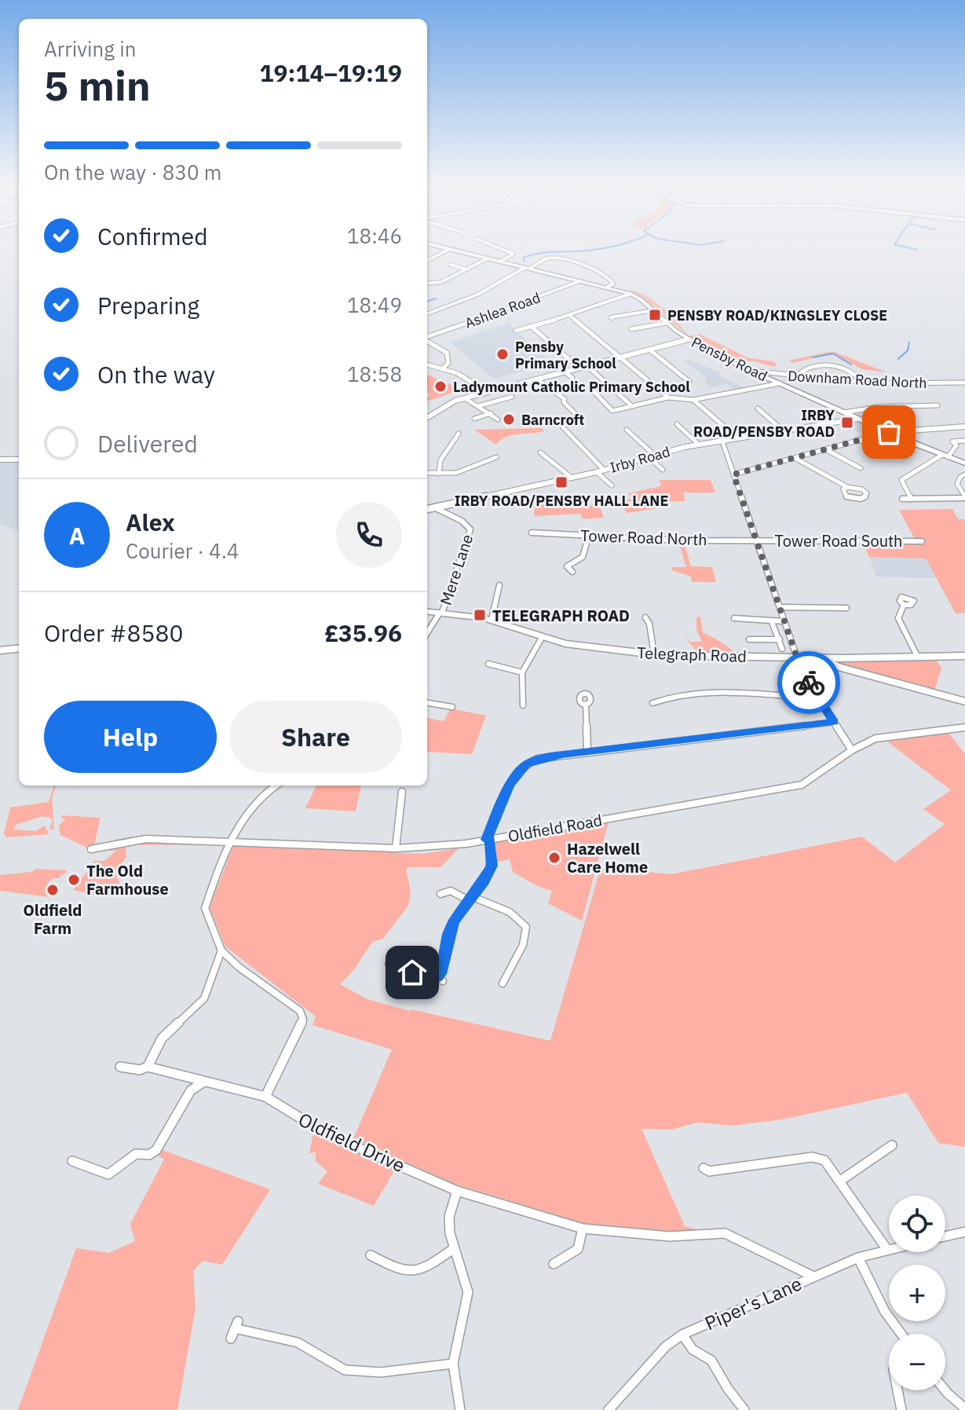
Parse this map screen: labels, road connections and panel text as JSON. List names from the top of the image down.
{
  "streets": {
    "main road": ["Pensby Road", "Telegraph Road"],
    "street": [
      "Ashlea Road",
      "Downham Road North",
      "Irby Road",
      "Tower Road North",
      "Tower Road South",
      "Mere Lane",
      "Oldfield Road",
      "Oldfield Drive",
      "Piper's Lane"
    ]
  },
  "crossings": [
    ["Ashlea Road", "Pensby Road"],
    ["Pensby Road", "Downham Road North"],
    ["Pensby Road", "Irby Road"],
    ["Irby Road", "Mere Lane"],
    ["Tower Road North", "Tower Road South"],
    ["Mere Lane", "Telegraph Road"],
    ["Oldfield Drive", "Piper's Lane"]
  ],
  "places": {
    "transit": [
      "PENSBY ROAD/KINGSLEY CLOSE",
      "IRBY ROAD/PENSBY ROAD",
      "IRBY ROAD/PENSBY HALL LANE",
      "TELEGRAPH ROAD"
    ],
    "other": [
      "Pensby Primary School",
      "Ladymount Catholic Primary School",
      "Barncroft",
      "Hazelwell Care Home",
      "The Old Farmhouse",
      "Oldfield Farm"
    ]
  },
  "page": {
    "heading": ["5 min", "Arriving in", "19:14–19:19"],
    "panel": [
      "Alex",
      "Courier · 4.4",
      "Order #8580",
      "£35.96"
    ],
    "bar": "On the way · 830 m",
    "list": [
      ["Confirmed", "18:46"],
      ["Preparing", "18:49"],
      ["On the way", "18:58"],
      "Delivered"
    ],
    "round": "A",
    "buttons": ["Help", "Share"],
    "map_buttons": ["+", "−"]
  }
}
